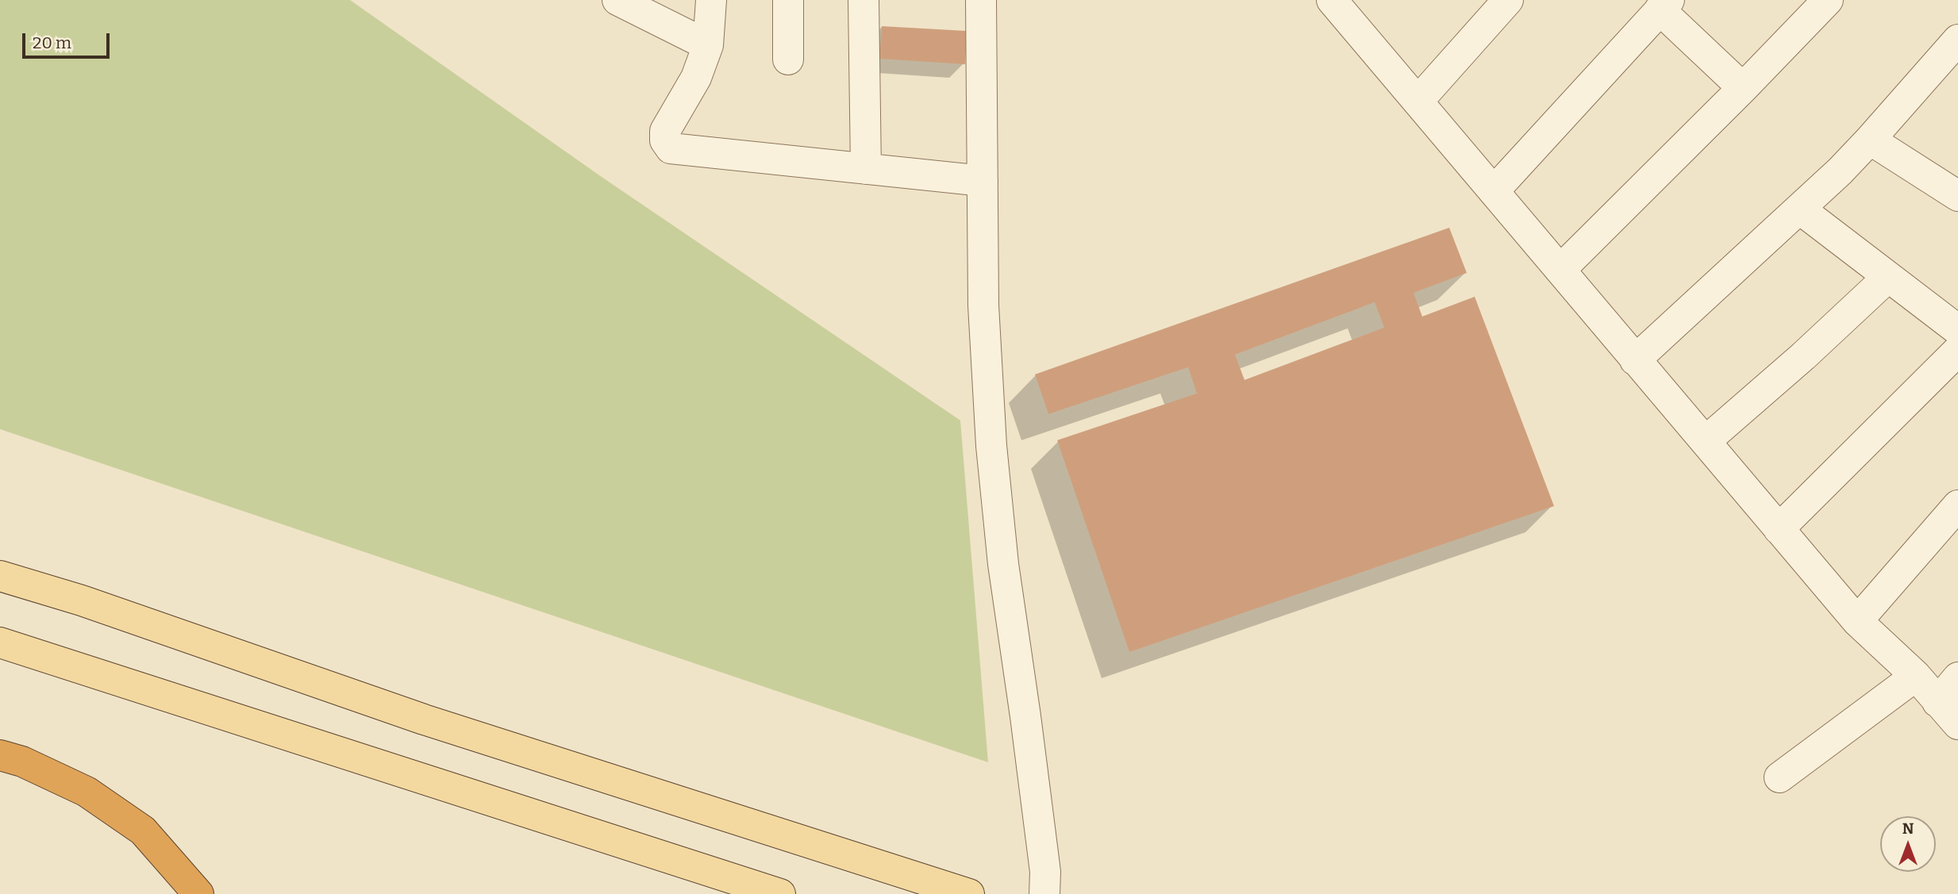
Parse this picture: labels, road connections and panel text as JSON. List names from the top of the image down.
{
  "scale_bar": "20 m",
  "north": "top"
}
